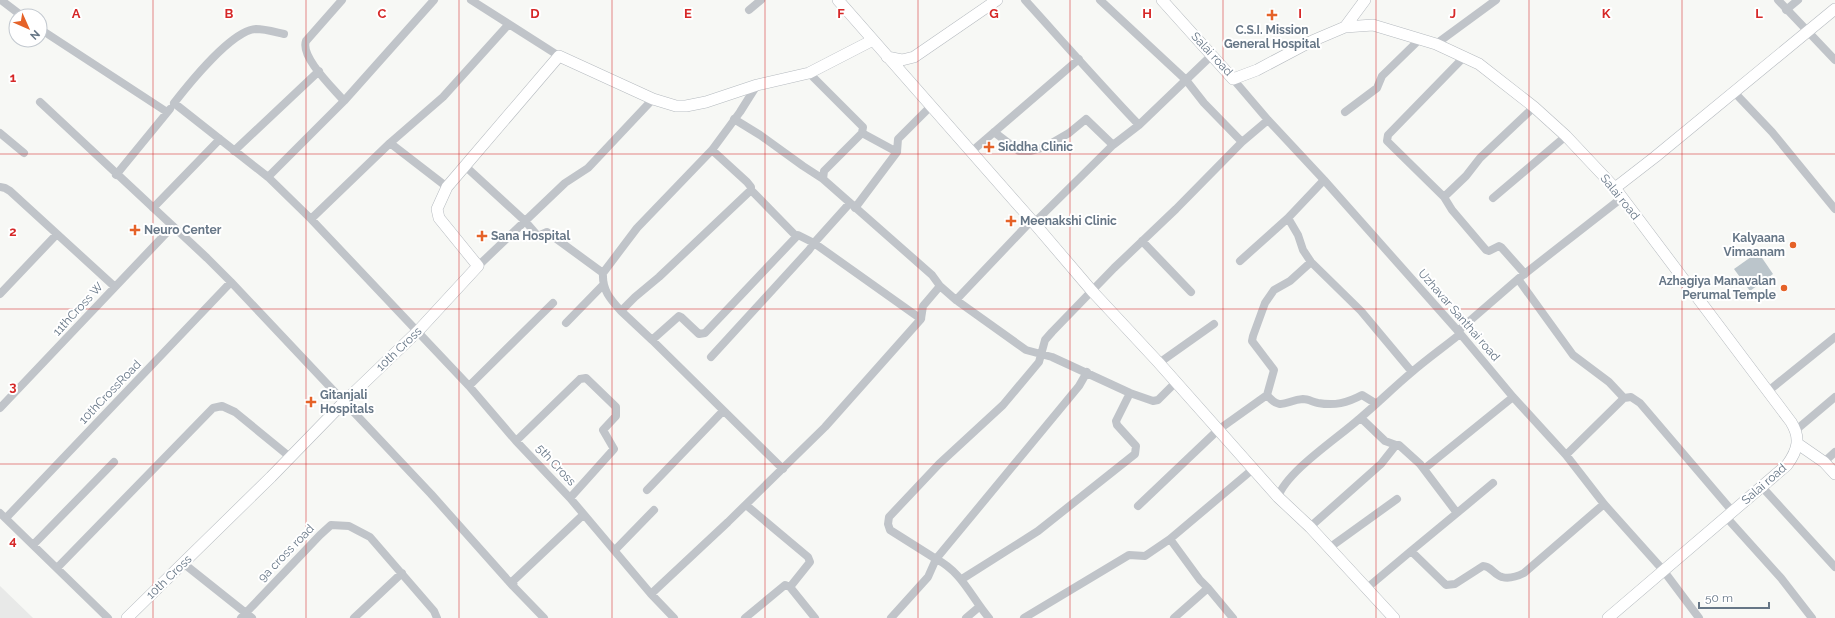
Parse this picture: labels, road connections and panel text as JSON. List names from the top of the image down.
{
  "streets": {
    "street": [
      "Salai road",
      "11thCross W",
      "Uzhavar Santhai road",
      "10th Cross",
      "10thCrossRoad",
      "5th Cross",
      "9a cross road"
    ]
  },
  "crossings": [
    ["Salai road", "Uzhavar Santhai road"],
    ["10th Cross", "5th Cross"]
  ],
  "places": {
    "health": [
      "C.S.I. Mission General Hospital",
      "Siddha Clinic",
      "Meenakshi Clinic",
      "Neuro Center",
      "Sana Hospital",
      "Gitanjali Hospitals"
    ],
    "other": ["Kalyaana Vimaanam", "Azhagiya Manavalan Perumal Temple"]
  },
  "scale_bar": "50 m",
  "north": "bottom right",
  "grid": {
    "columns": [
      "A",
      "B",
      "C",
      "D",
      "E",
      "F",
      "G",
      "H",
      "I",
      "J",
      "K",
      "L"
    ],
    "rows": [
      "1",
      "2",
      "3",
      "4"
    ]
  }
}
